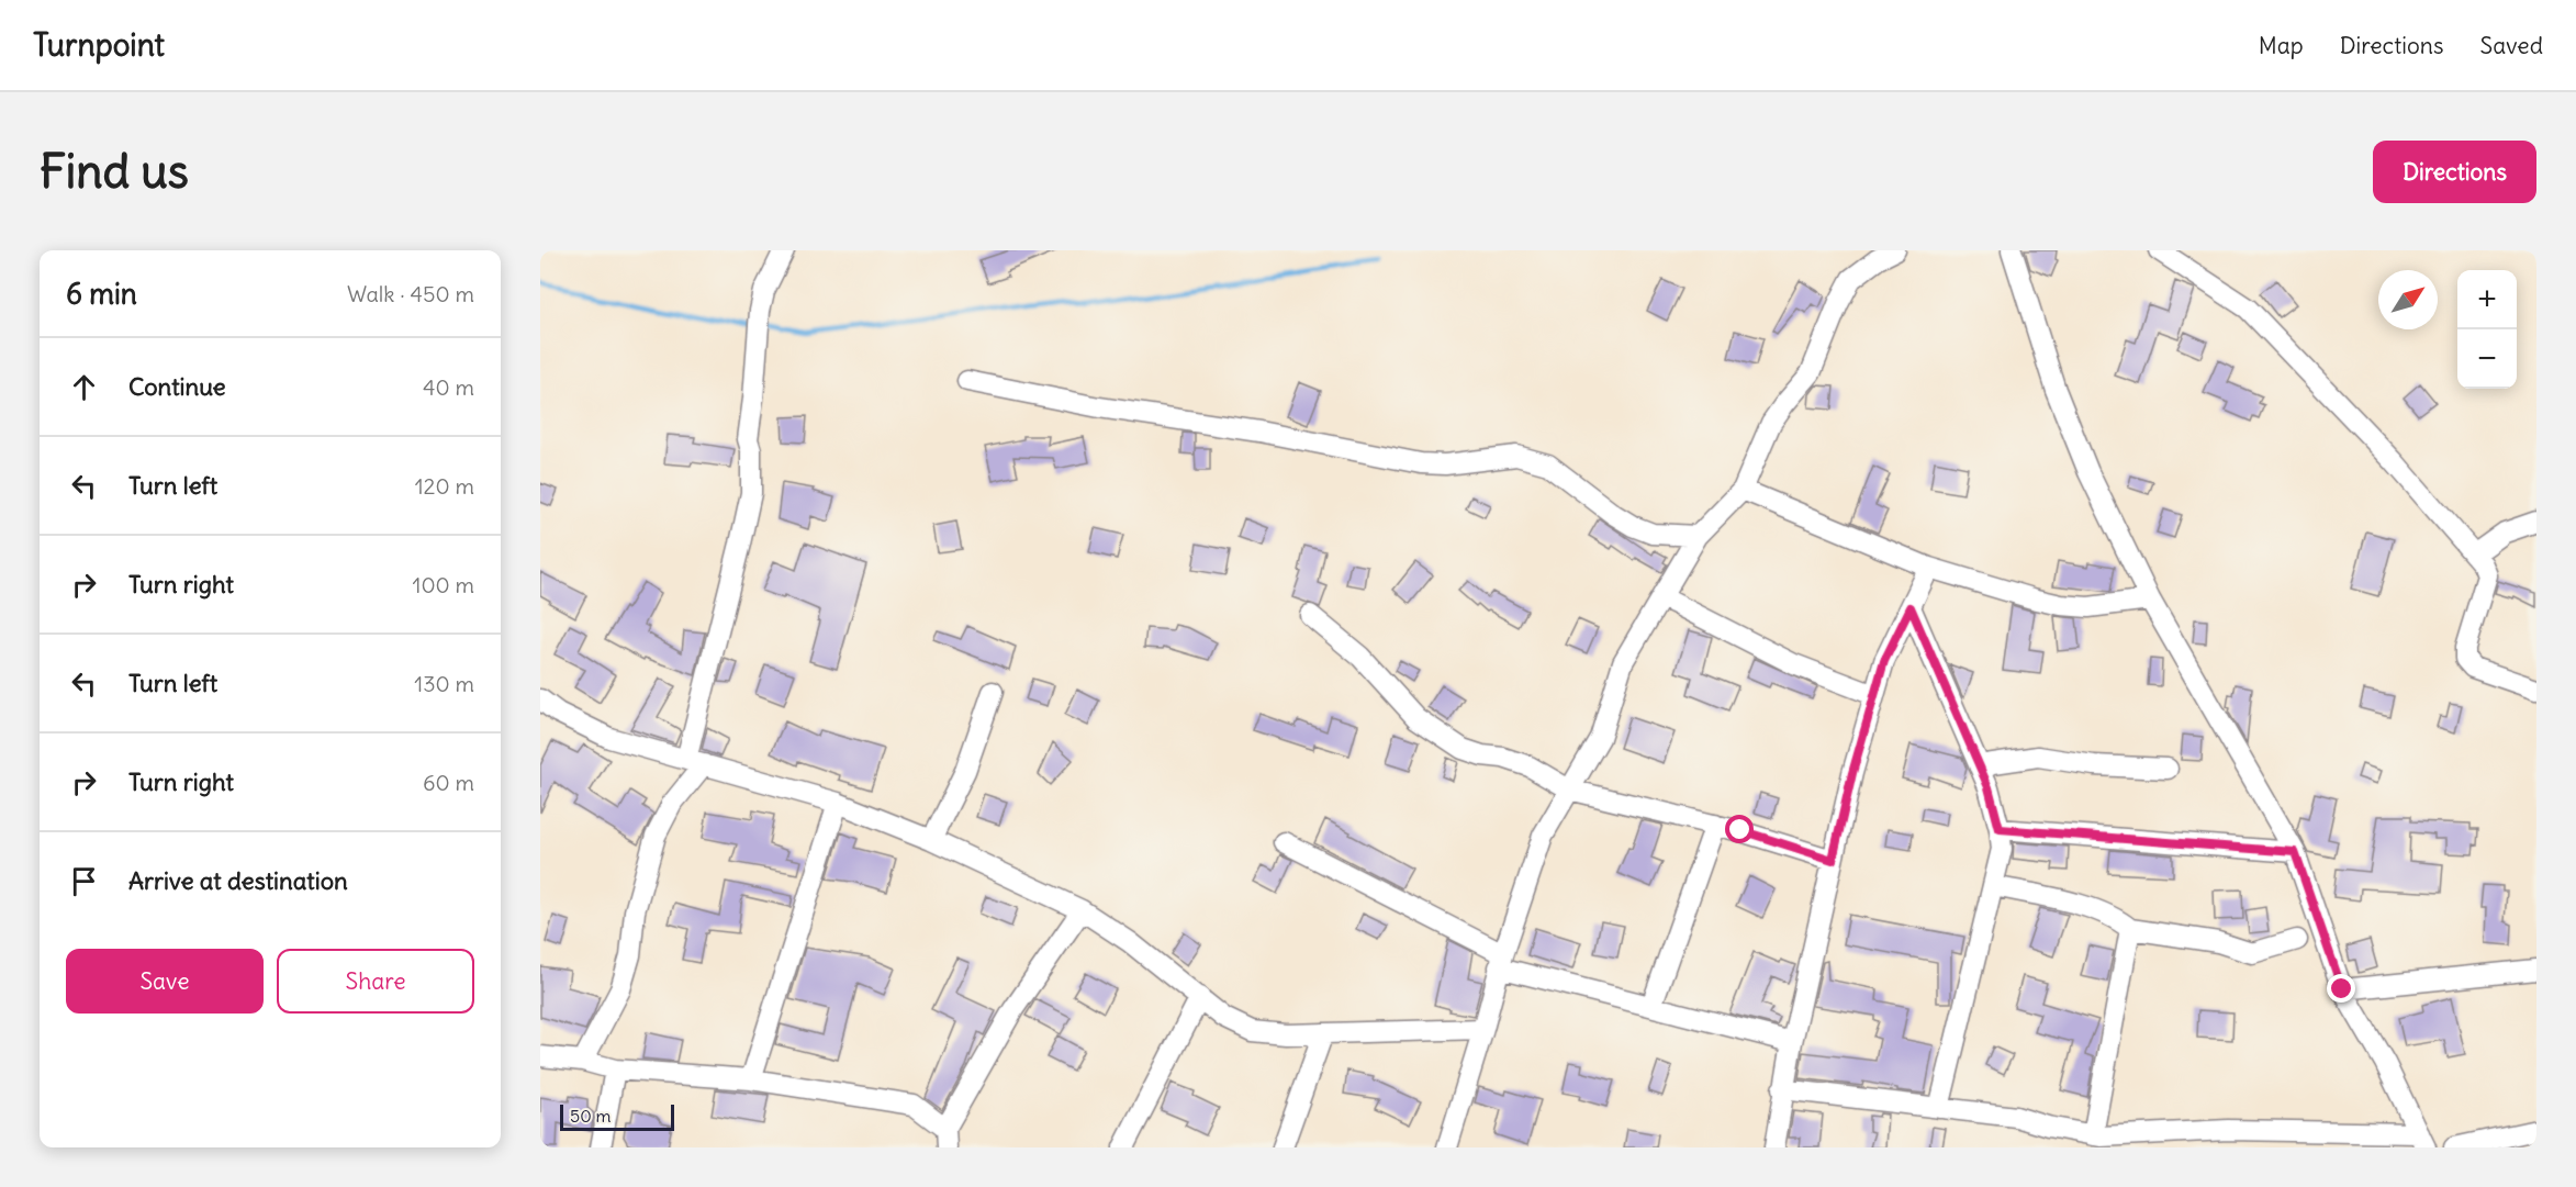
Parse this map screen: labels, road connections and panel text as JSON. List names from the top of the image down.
{
  "scale_bar": "50 m",
  "north": "top right",
  "page": {
    "header": "Turnpoint",
    "nav": ["Map", "Directions", "Saved"],
    "buttons": [
      "Directions",
      ["Save", "Share"]
    ],
    "title": "Find us",
    "heading": ["6 min", "Walk · 450 m"],
    "map_buttons": ["+", "−"],
    "list": [
      ["Continue", "40 m"],
      ["Turn left", "120 m"],
      ["Turn right", "100 m"],
      ["Turn left", "130 m"],
      ["Turn right", "60 m"],
      "Arrive at destination"
    ],
    "scale": "50 m"
  }
}
